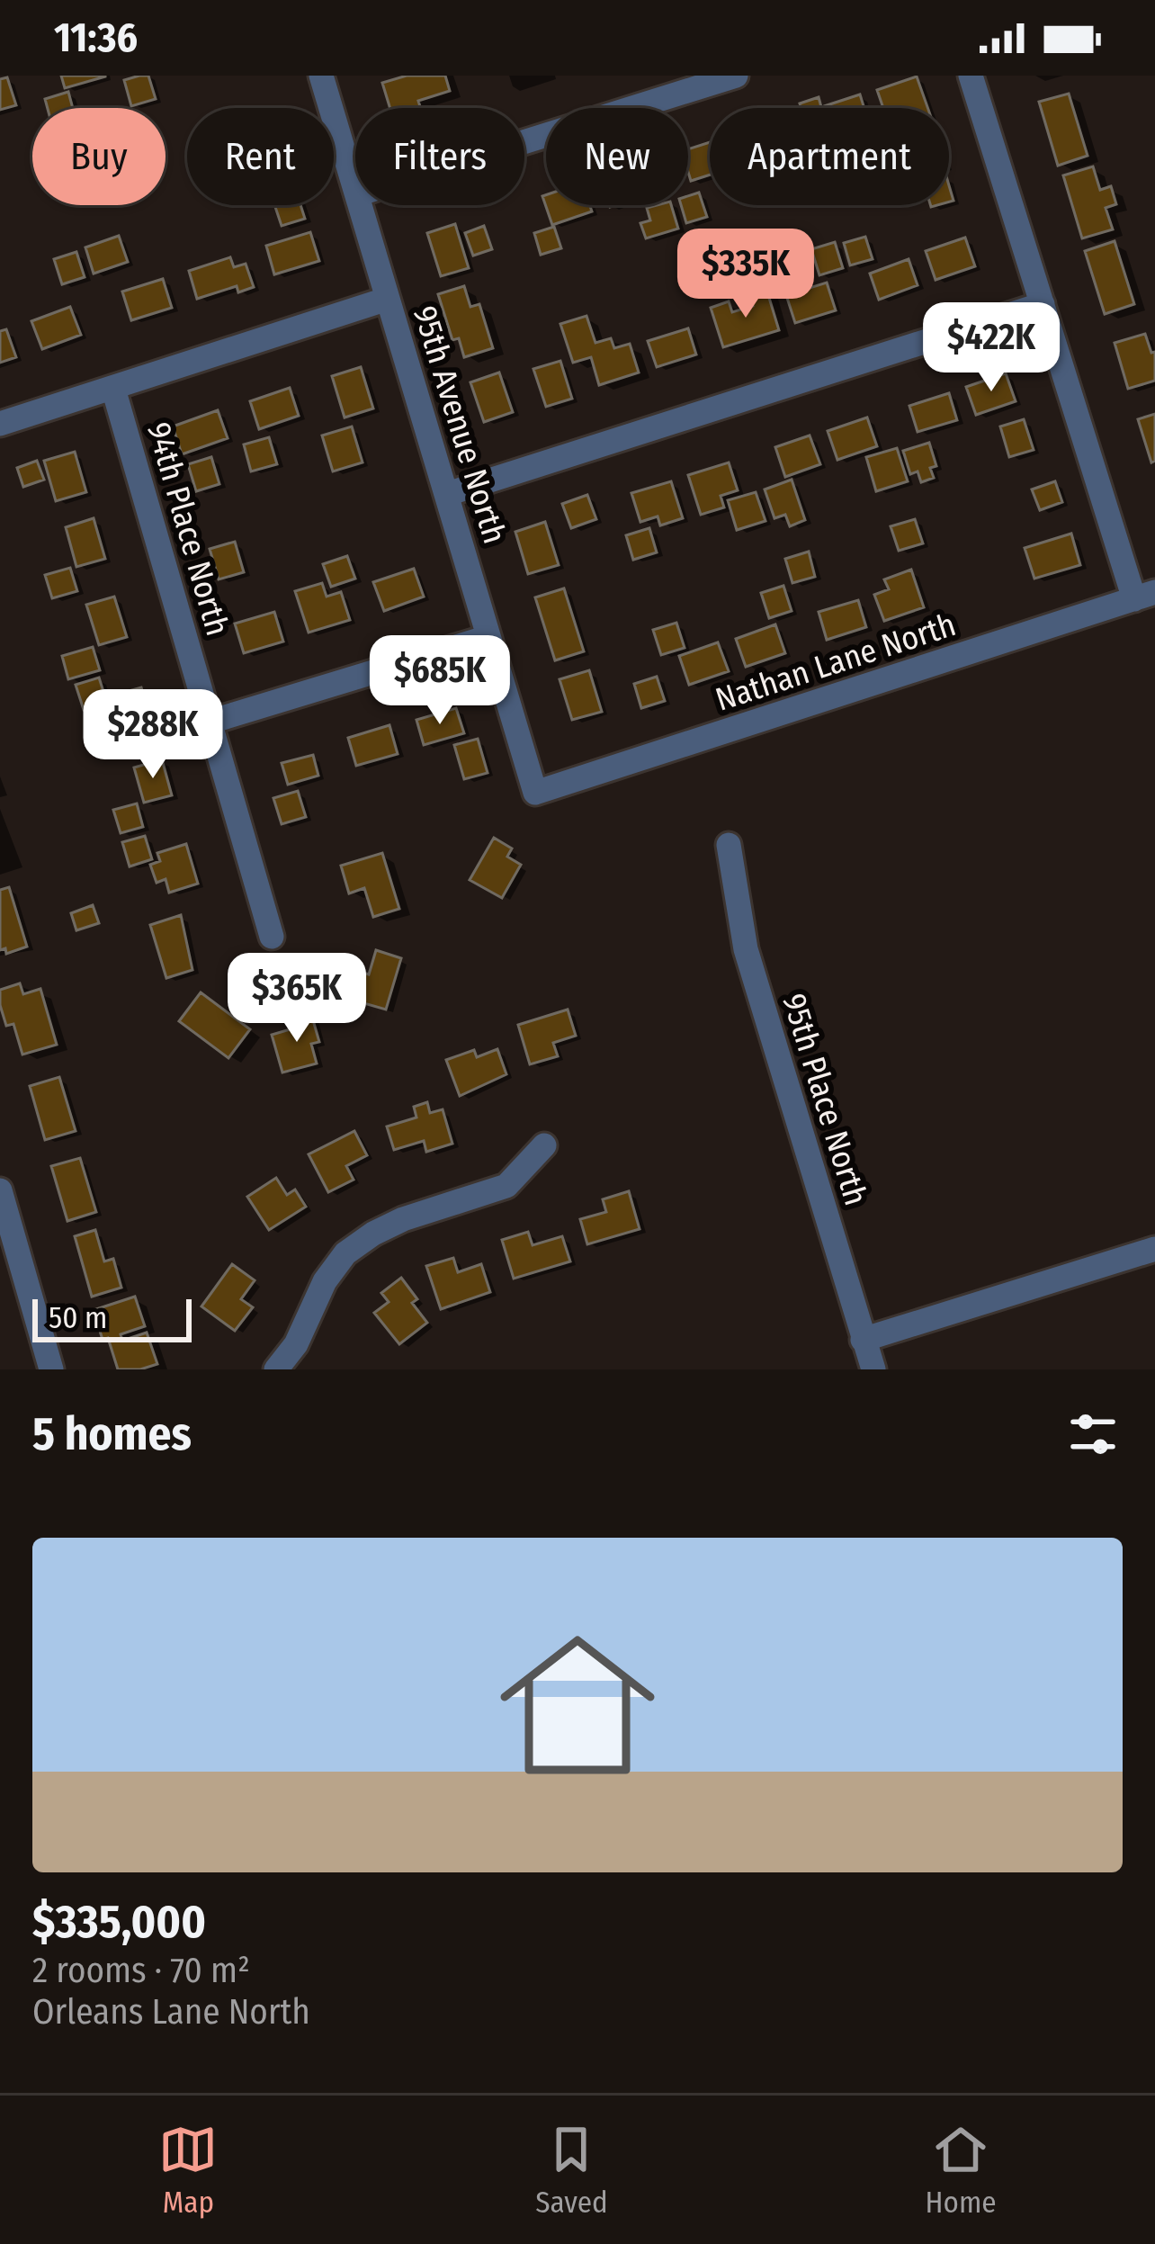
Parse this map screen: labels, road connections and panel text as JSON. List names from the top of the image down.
{
  "streets": {
    "street": [
      "95th Avenue North",
      "94th Place North",
      "Nathan Lane North",
      "95th Place North"
    ]
  },
  "crossings": [
    ["95th Avenue North", "Nathan Lane North"]
  ],
  "scale_bar": "50 m",
  "page": {
    "status": "11:36",
    "chip": [
      "Buy",
      "Rent",
      "Filters",
      "New",
      "Apartment"
    ],
    "price": [
      "$335K",
      "$422K",
      "$685K",
      "$288K",
      "$365K"
    ],
    "scale": "50 m",
    "heading": "5 homes",
    "list": [
      {
        "name": "$335,000",
        "note": "2 rooms · 70 m² · Orleans Lane North"
      }
    ],
    "tabs": ["Map", "Saved", "Home"]
  }
}
